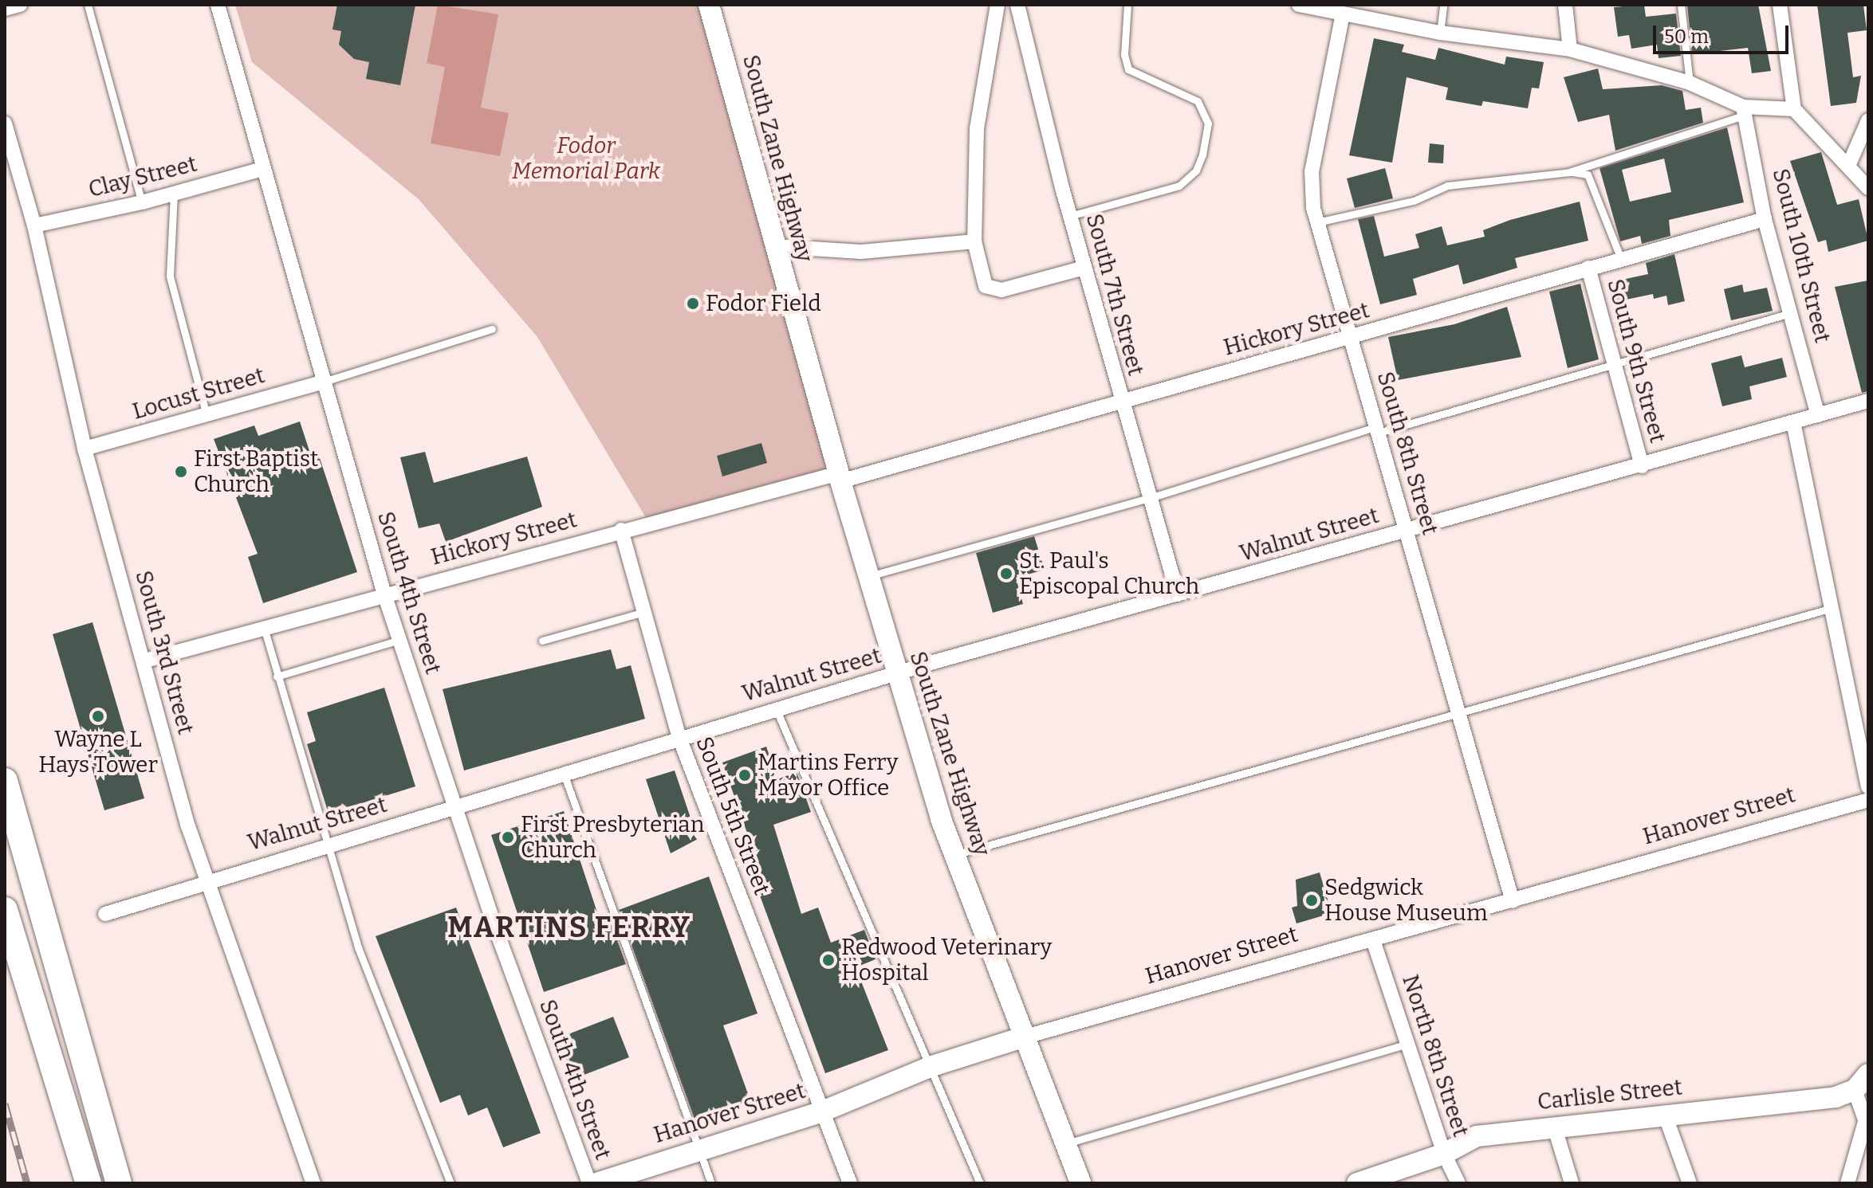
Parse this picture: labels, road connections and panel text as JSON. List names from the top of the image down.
{
  "streets": {
    "main road": ["South Zane Highway", "Hanover Street", "Carlisle Street"],
    "street": [
      "Clay Street",
      "South 10th Street",
      "South 7th Street",
      "Hickory Street",
      "South 9th Street",
      "Locust Street",
      "South 8th Street",
      "Walnut Street",
      "South 4th Street",
      "South 3rd Street",
      "South 5th Street",
      "North 8th Street"
    ]
  },
  "crossings": [
    ["South Zane Highway", "Hickory Street"],
    ["South Zane Highway", "Walnut Street"],
    ["South Zane Highway", "Hanover Street"],
    ["Clay Street", "South 4th Street"],
    ["Clay Street", "South 3rd Street"],
    ["South 10th Street", "Hickory Street"],
    ["South 10th Street", "Walnut Street"],
    ["South 7th Street", "Hickory Street"],
    ["South 7th Street", "Walnut Street"],
    ["Hickory Street", "South 9th Street"],
    ["Hickory Street", "South 8th Street"],
    ["Hickory Street", "South 4th Street"],
    ["Hickory Street", "South 3rd Street"],
    ["Hickory Street", "South 5th Street"],
    ["South 9th Street", "Walnut Street"],
    ["Locust Street", "South 4th Street"],
    ["Locust Street", "South 3rd Street"],
    ["South 8th Street", "Walnut Street"],
    ["South 8th Street", "Hanover Street"],
    ["Walnut Street", "South 4th Street"],
    ["Walnut Street", "South 3rd Street"],
    ["Walnut Street", "South 5th Street"],
    ["South 5th Street", "Hanover Street"],
    ["Hanover Street", "North 8th Street"],
    ["North 8th Street", "Carlisle Street"]
  ],
  "districts": ["MARTINS FERRY"],
  "parks": ["Fodor Memorial Park"],
  "places": [
    "Fodor Field",
    "First Baptist Church",
    "St. Paul's Episcopal Church",
    "Wayne L Hays Tower",
    "Martins Ferry Mayor Office",
    "First Presbyterian Church",
    "Sedgwick House Museum",
    "Redwood Veterinary Hospital"
  ],
  "scale_bar": "50 m"
}
